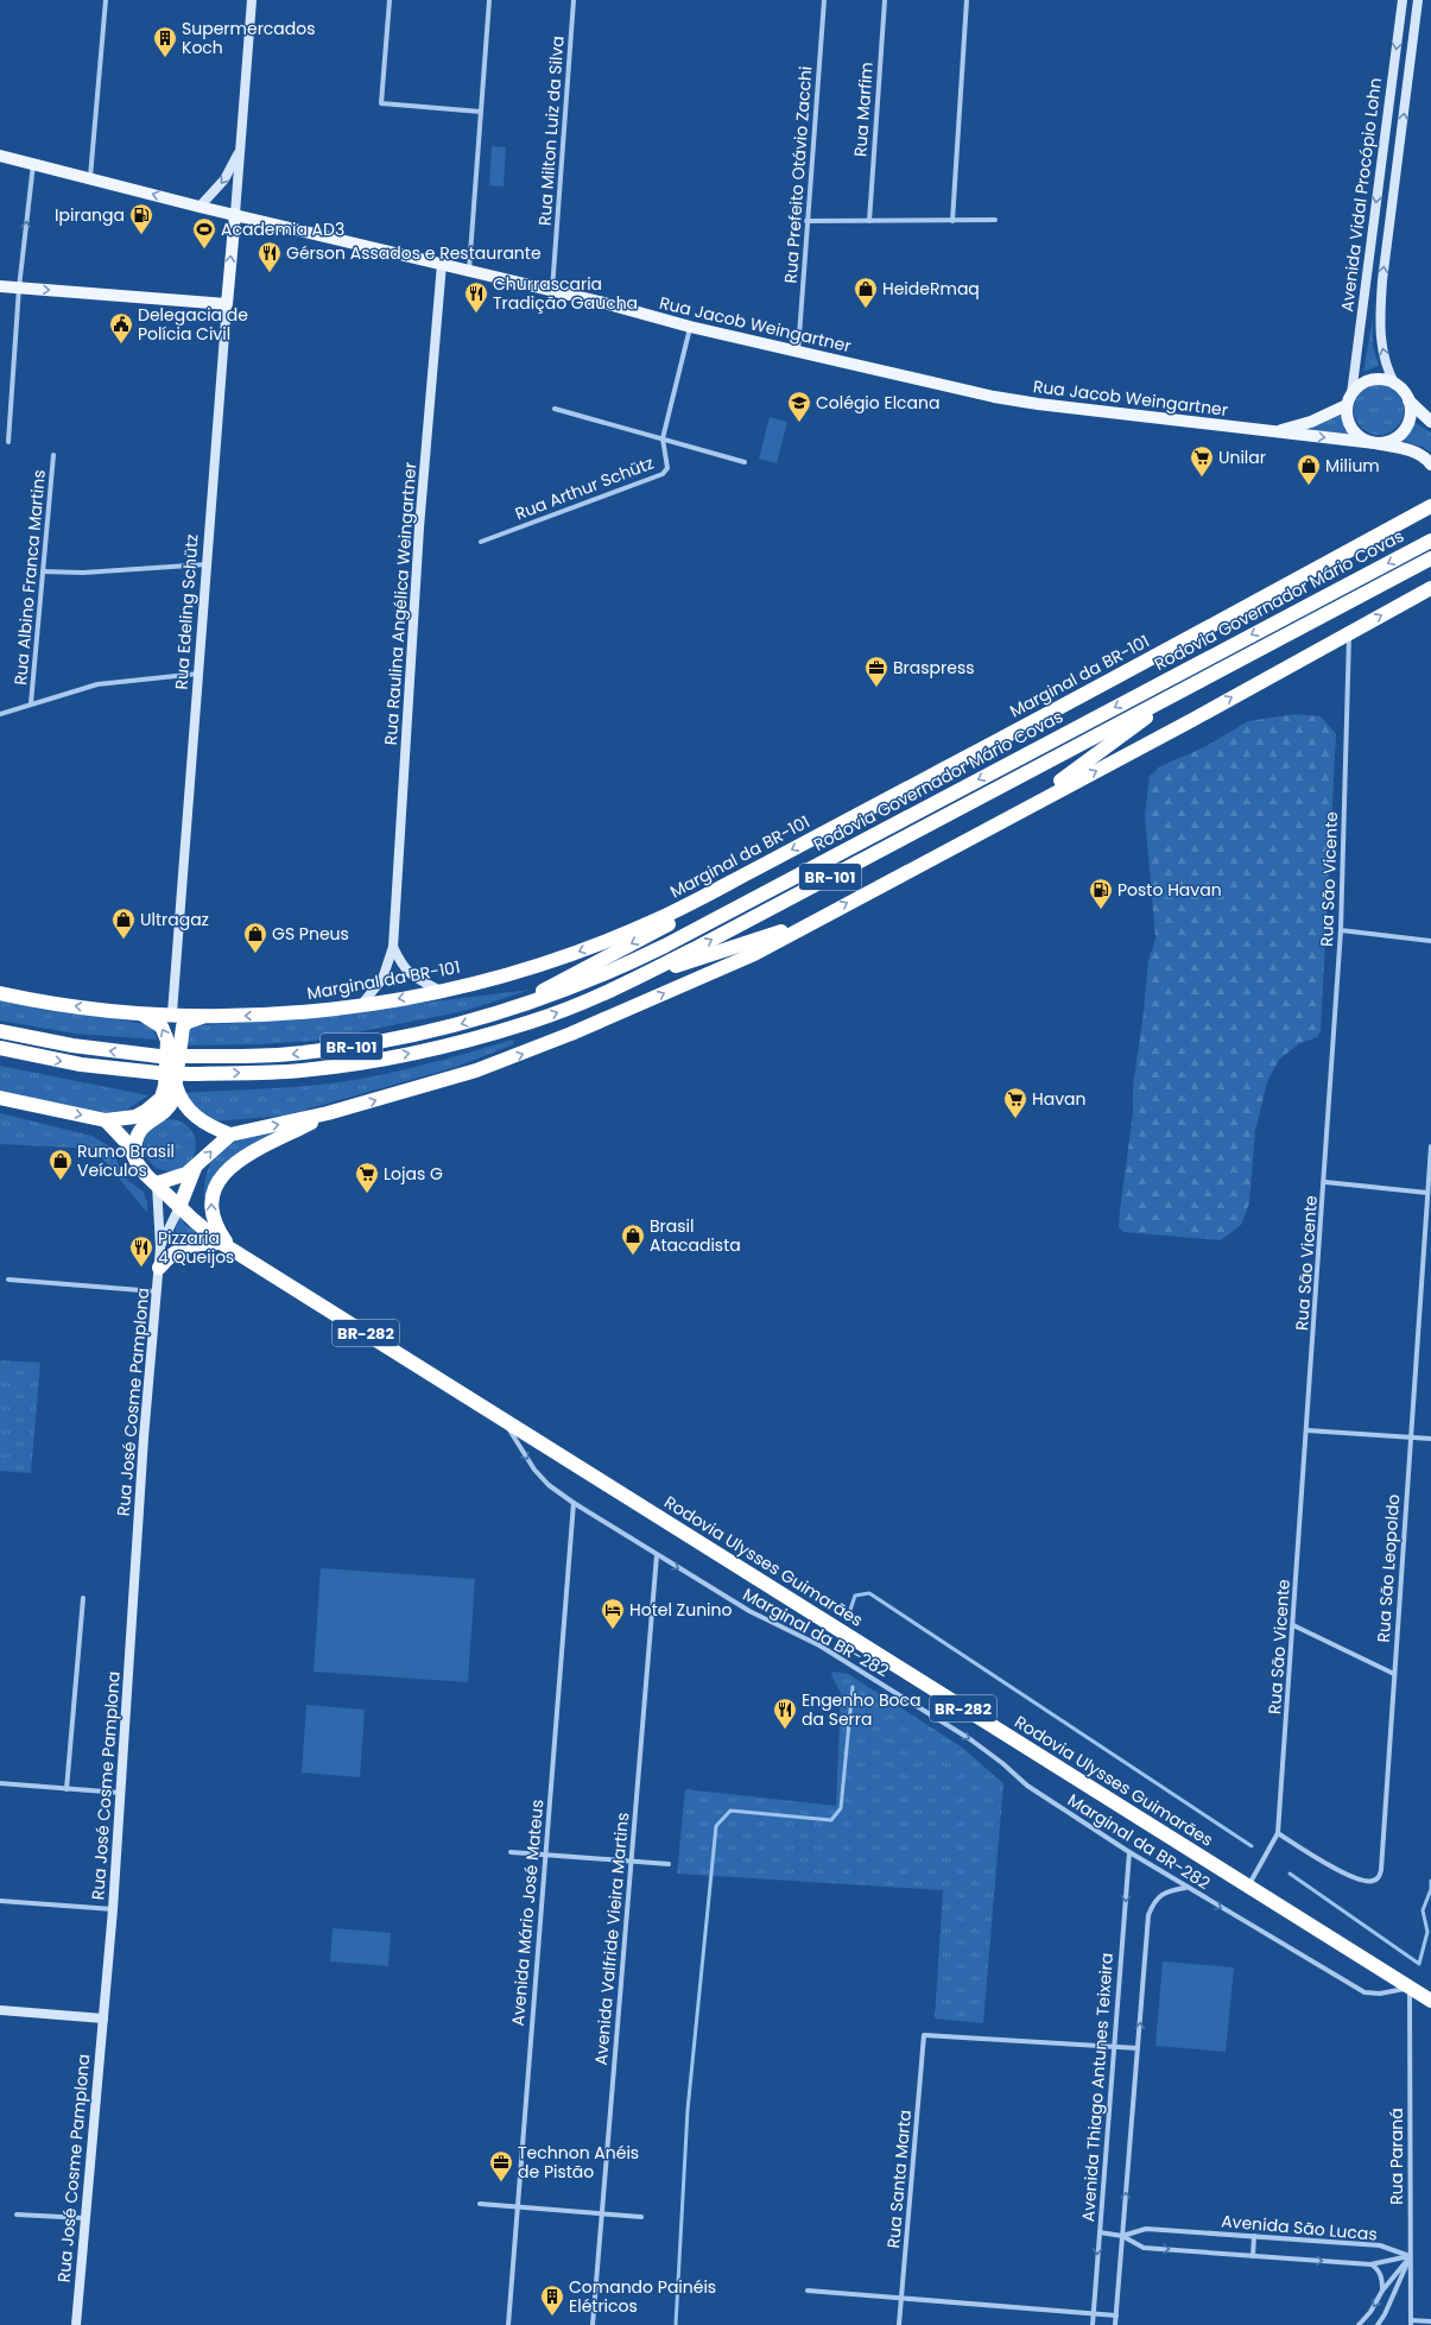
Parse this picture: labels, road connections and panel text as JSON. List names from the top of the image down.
{
  "streets": {
    "highway": [
      "Rodovia Governador Mário Covas",
      "Marginal da BR-101",
      "BR-101",
      "BR-282",
      "Rodovia Ulysses Guimarães"
    ],
    "main road": [
      "Avenida Vidal Procópio Lohn",
      "Rua Jacob Weingartner",
      "Rua Raulina Angélica Weingartner",
      "Rua Edeling Schütz",
      "Rua José Cosme Pamplona"
    ],
    "street": [
      "Rua Marfim",
      "Rua Milton Luiz da Silva",
      "Rua Prefeito Otávio Zacchi",
      "Rua Arthur Schütz",
      "Rua Albino Franca Martins",
      "Rua São Vicente",
      "Rua São Leopoldo",
      "Marginal da BR-282",
      "Avenida Mário José Mateus",
      "Avenida Valfride Vieira Martins",
      "Avenida Thiago Antunes Teixeira",
      "Rua Paraná",
      "Rua Santa Marta",
      "Avenida São Lucas"
    ]
  },
  "crossings": [
    ["Rua Milton Luiz da Silva", "Rua Jacob Weingartner"],
    ["Rua Prefeito Otávio Zacchi", "Rua Jacob Weingartner"],
    ["Avenida Vidal Procópio Lohn", "Rua Jacob Weingartner"],
    ["Rua Jacob Weingartner", "Rua Arthur Schütz"],
    ["Rua Jacob Weingartner", "Rua Raulina Angélica Weingartner"],
    ["Rua Jacob Weingartner", "Rua Edeling Schütz"],
    ["Rua Raulina Angélica Weingartner", "Marginal da BR-101"],
    ["Rua Edeling Schütz", "Marginal da BR-101"],
    ["Rua São Vicente", "Rodovia Ulysses Guimarães"],
    ["Rua São Vicente", "Rua São Leopoldo"],
    ["Rua José Cosme Pamplona", "Rodovia Ulysses Guimarães"],
    ["Rodovia Ulysses Guimarães", "Marginal da BR-282"],
    ["Rodovia Ulysses Guimarães", "Rua Paraná"],
    ["Marginal da BR-282", "Avenida Mário José Mateus"],
    ["Marginal da BR-282", "Avenida Valfride Vieira Martins"],
    ["Marginal da BR-282", "Avenida Thiago Antunes Teixeira"],
    ["Marginal da BR-282", "Rua Paraná"],
    ["Avenida Thiago Antunes Teixeira", "Rua Santa Marta"],
    ["Avenida Thiago Antunes Teixeira", "Avenida São Lucas"],
    ["Rua Paraná", "Avenida São Lucas"]
  ],
  "one_way": ["Marginal da BR-282", "Avenida Thiago Antunes Teixeira"],
  "places": {
    "building": ["Supermercados Koch", "Comando Painéis Elétricos"],
    "fuel station": ["Ipiranga", "Posto Havan"],
    "sports": ["Academia AD3"],
    "restaurant": [
      "Gérson Assados e Restaurante",
      "Churrascaria Tradição Gaucha",
      "Pizzaria 4 Queijos",
      "Engenho Boca da Serra"
    ],
    "shop": [
      "HeideRmaq",
      "Milium",
      "Ultragaz",
      "GS Pneus",
      "Rumo Brasil Veículos",
      "Brasil Atacadista"
    ],
    "public building": ["Delegacia de Polícia Civil"],
    "school or university": ["Colégio Elcana"],
    "supermarket": ["Unilar", "Havan", "Lojas G"],
    "office": ["Braspress", "Technon Anéis de Pistão"],
    "hotel": ["Hotel Zunino"]
  }
}
